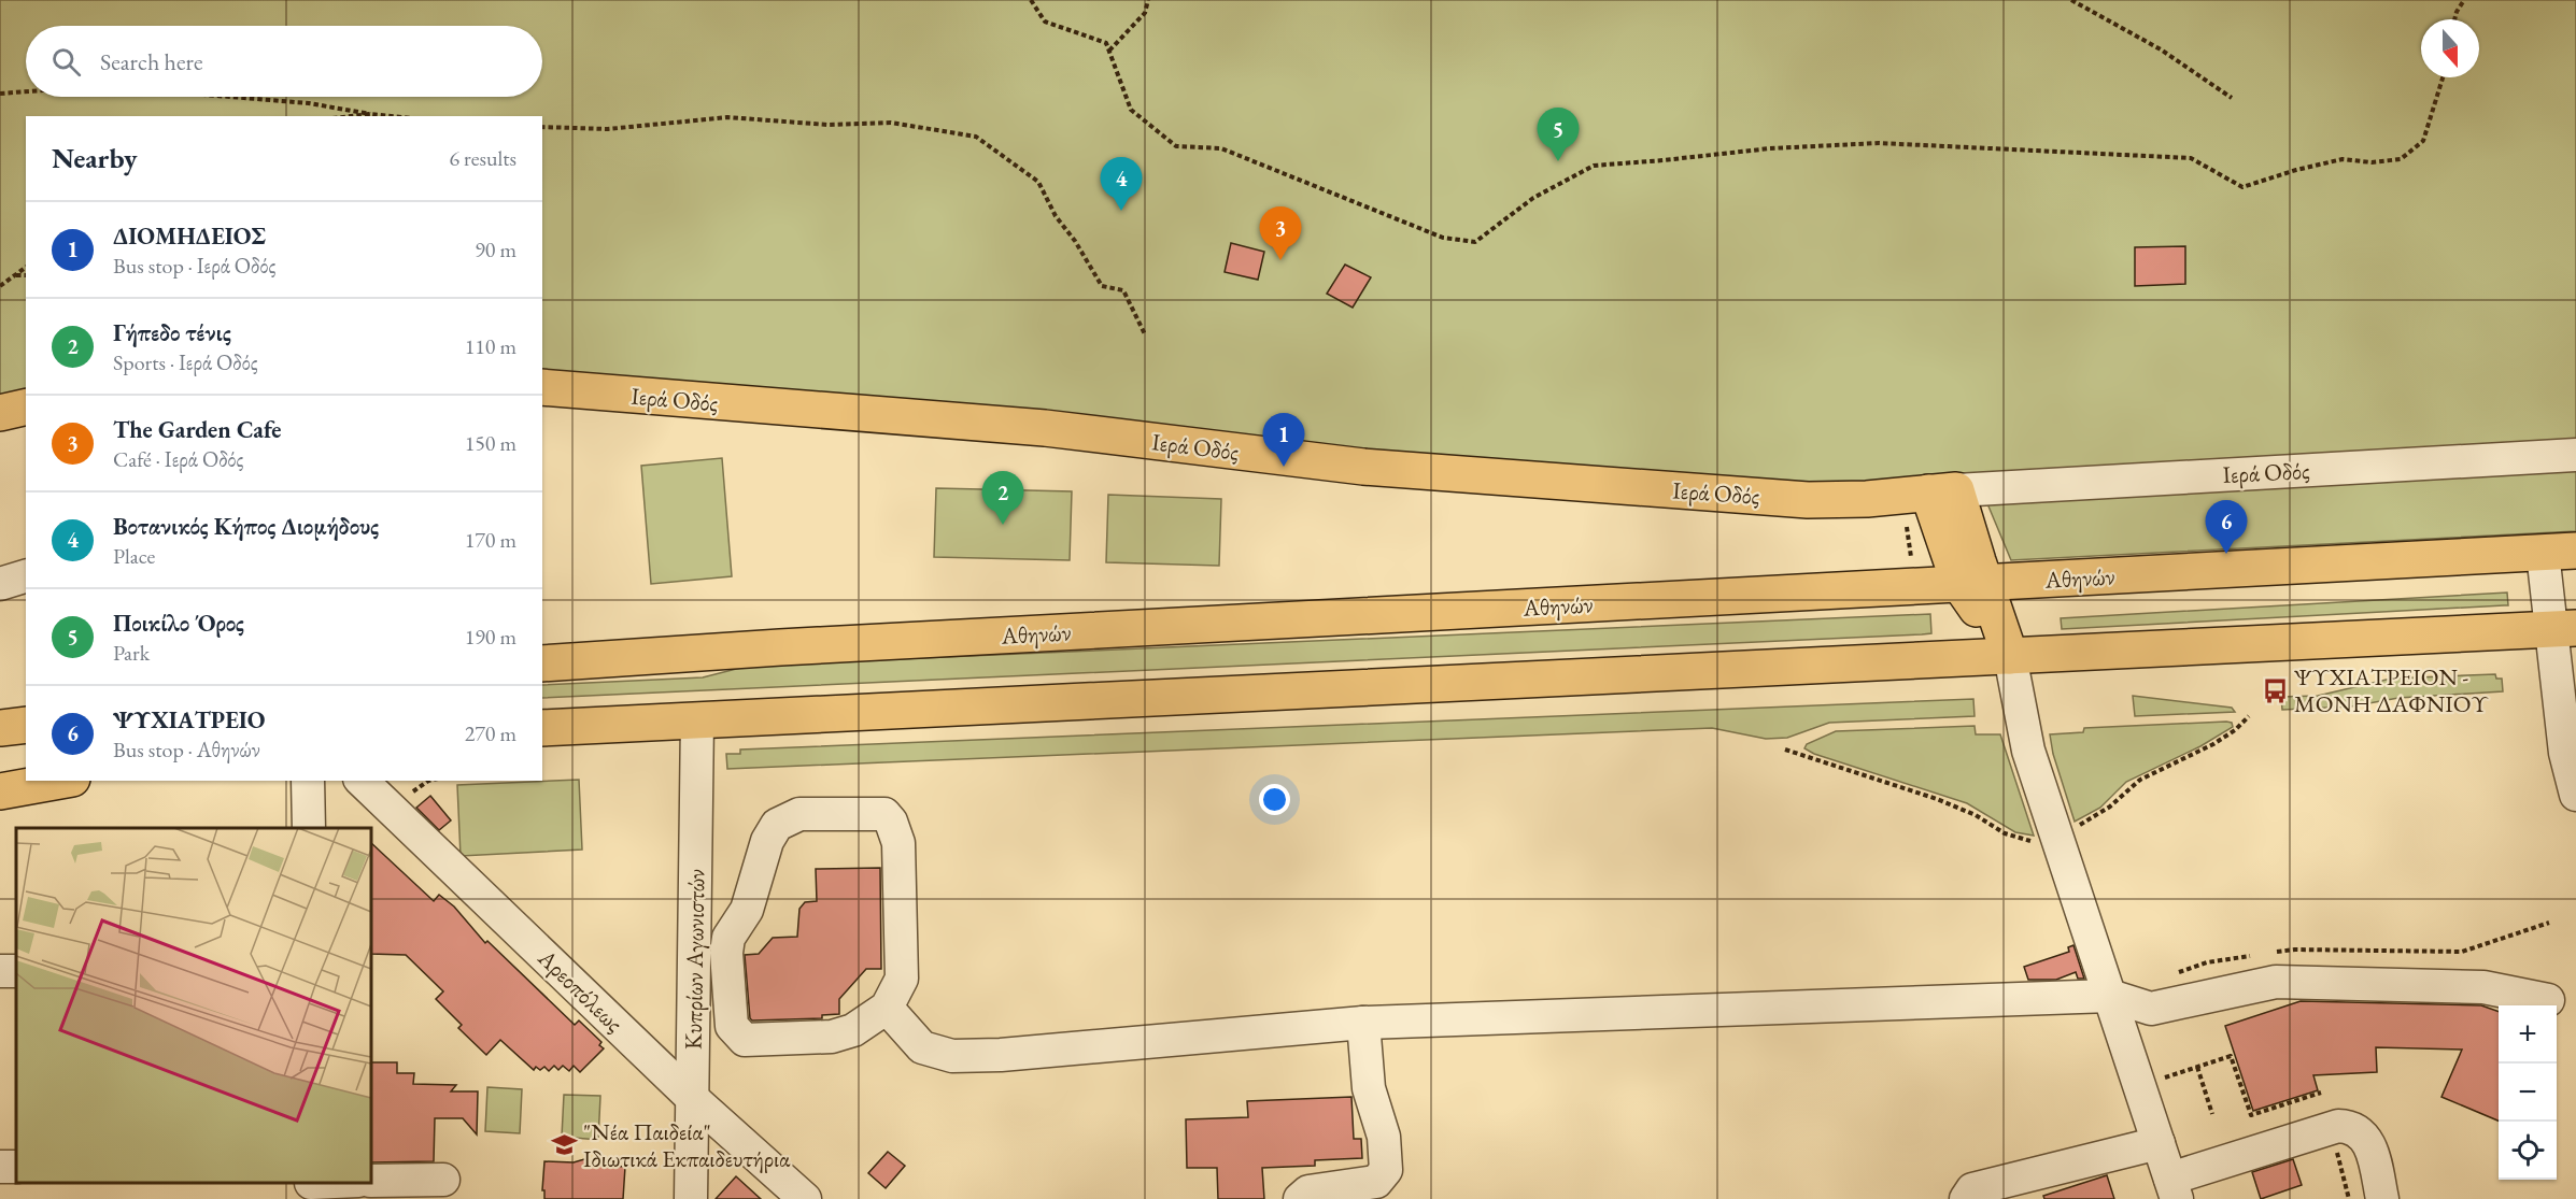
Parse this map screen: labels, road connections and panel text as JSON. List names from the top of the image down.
{
  "streets": {
    "main road": ["Ιερά Οδός", "Αθηνών"],
    "street": ["Κυπρίων Αγωνιστών", "Αρεοπόλεως"]
  },
  "crossings": [
    ["Κυπρίων Αγωνιστών", "Αρεοπόλεως"]
  ],
  "places": {
    "bus stop": ["ΨΥΧΙΑΤΡΕΙΟΝ - ΜΟΝΗ ΔΑΦΝΙΟΥ"],
    "school or university": ["\"Νέα Παιδεία\" Ιδιωτικά Εκπαιδευτήρια"]
  },
  "north": "bottom",
  "page": {
    "search": "Search here",
    "pins": [
      "5",
      "4",
      "3",
      "1",
      "2",
      "6"
    ],
    "heading": ["Nearby", "6 results"],
    "list": [
      {
        "mark": "1",
        "name": "ΔΙΟΜΗΔΕΙΟΣ",
        "note": "Bus stop · Ιερά Οδός",
        "value": "90 m"
      },
      {
        "mark": "2",
        "name": "Γήπεδο τένις",
        "note": "Sports · Ιερά Οδός",
        "value": "110 m"
      },
      {
        "mark": "3",
        "name": "The Garden Cafe",
        "note": "Café · Ιερά Οδός",
        "value": "150 m"
      },
      {
        "mark": "4",
        "name": "Βοτανικός Κήπος Διομήδους",
        "note": "Place",
        "value": "170 m"
      },
      {
        "mark": "5",
        "name": "Ποικίλο Όρος",
        "note": "Park",
        "value": "190 m"
      },
      {
        "mark": "6",
        "name": "ΨΥΧΙΑΤΡΕΙΟ",
        "note": "Bus stop · Αθηνών",
        "value": "270 m"
      }
    ],
    "map_buttons": ["+", "−"]
  }
}
